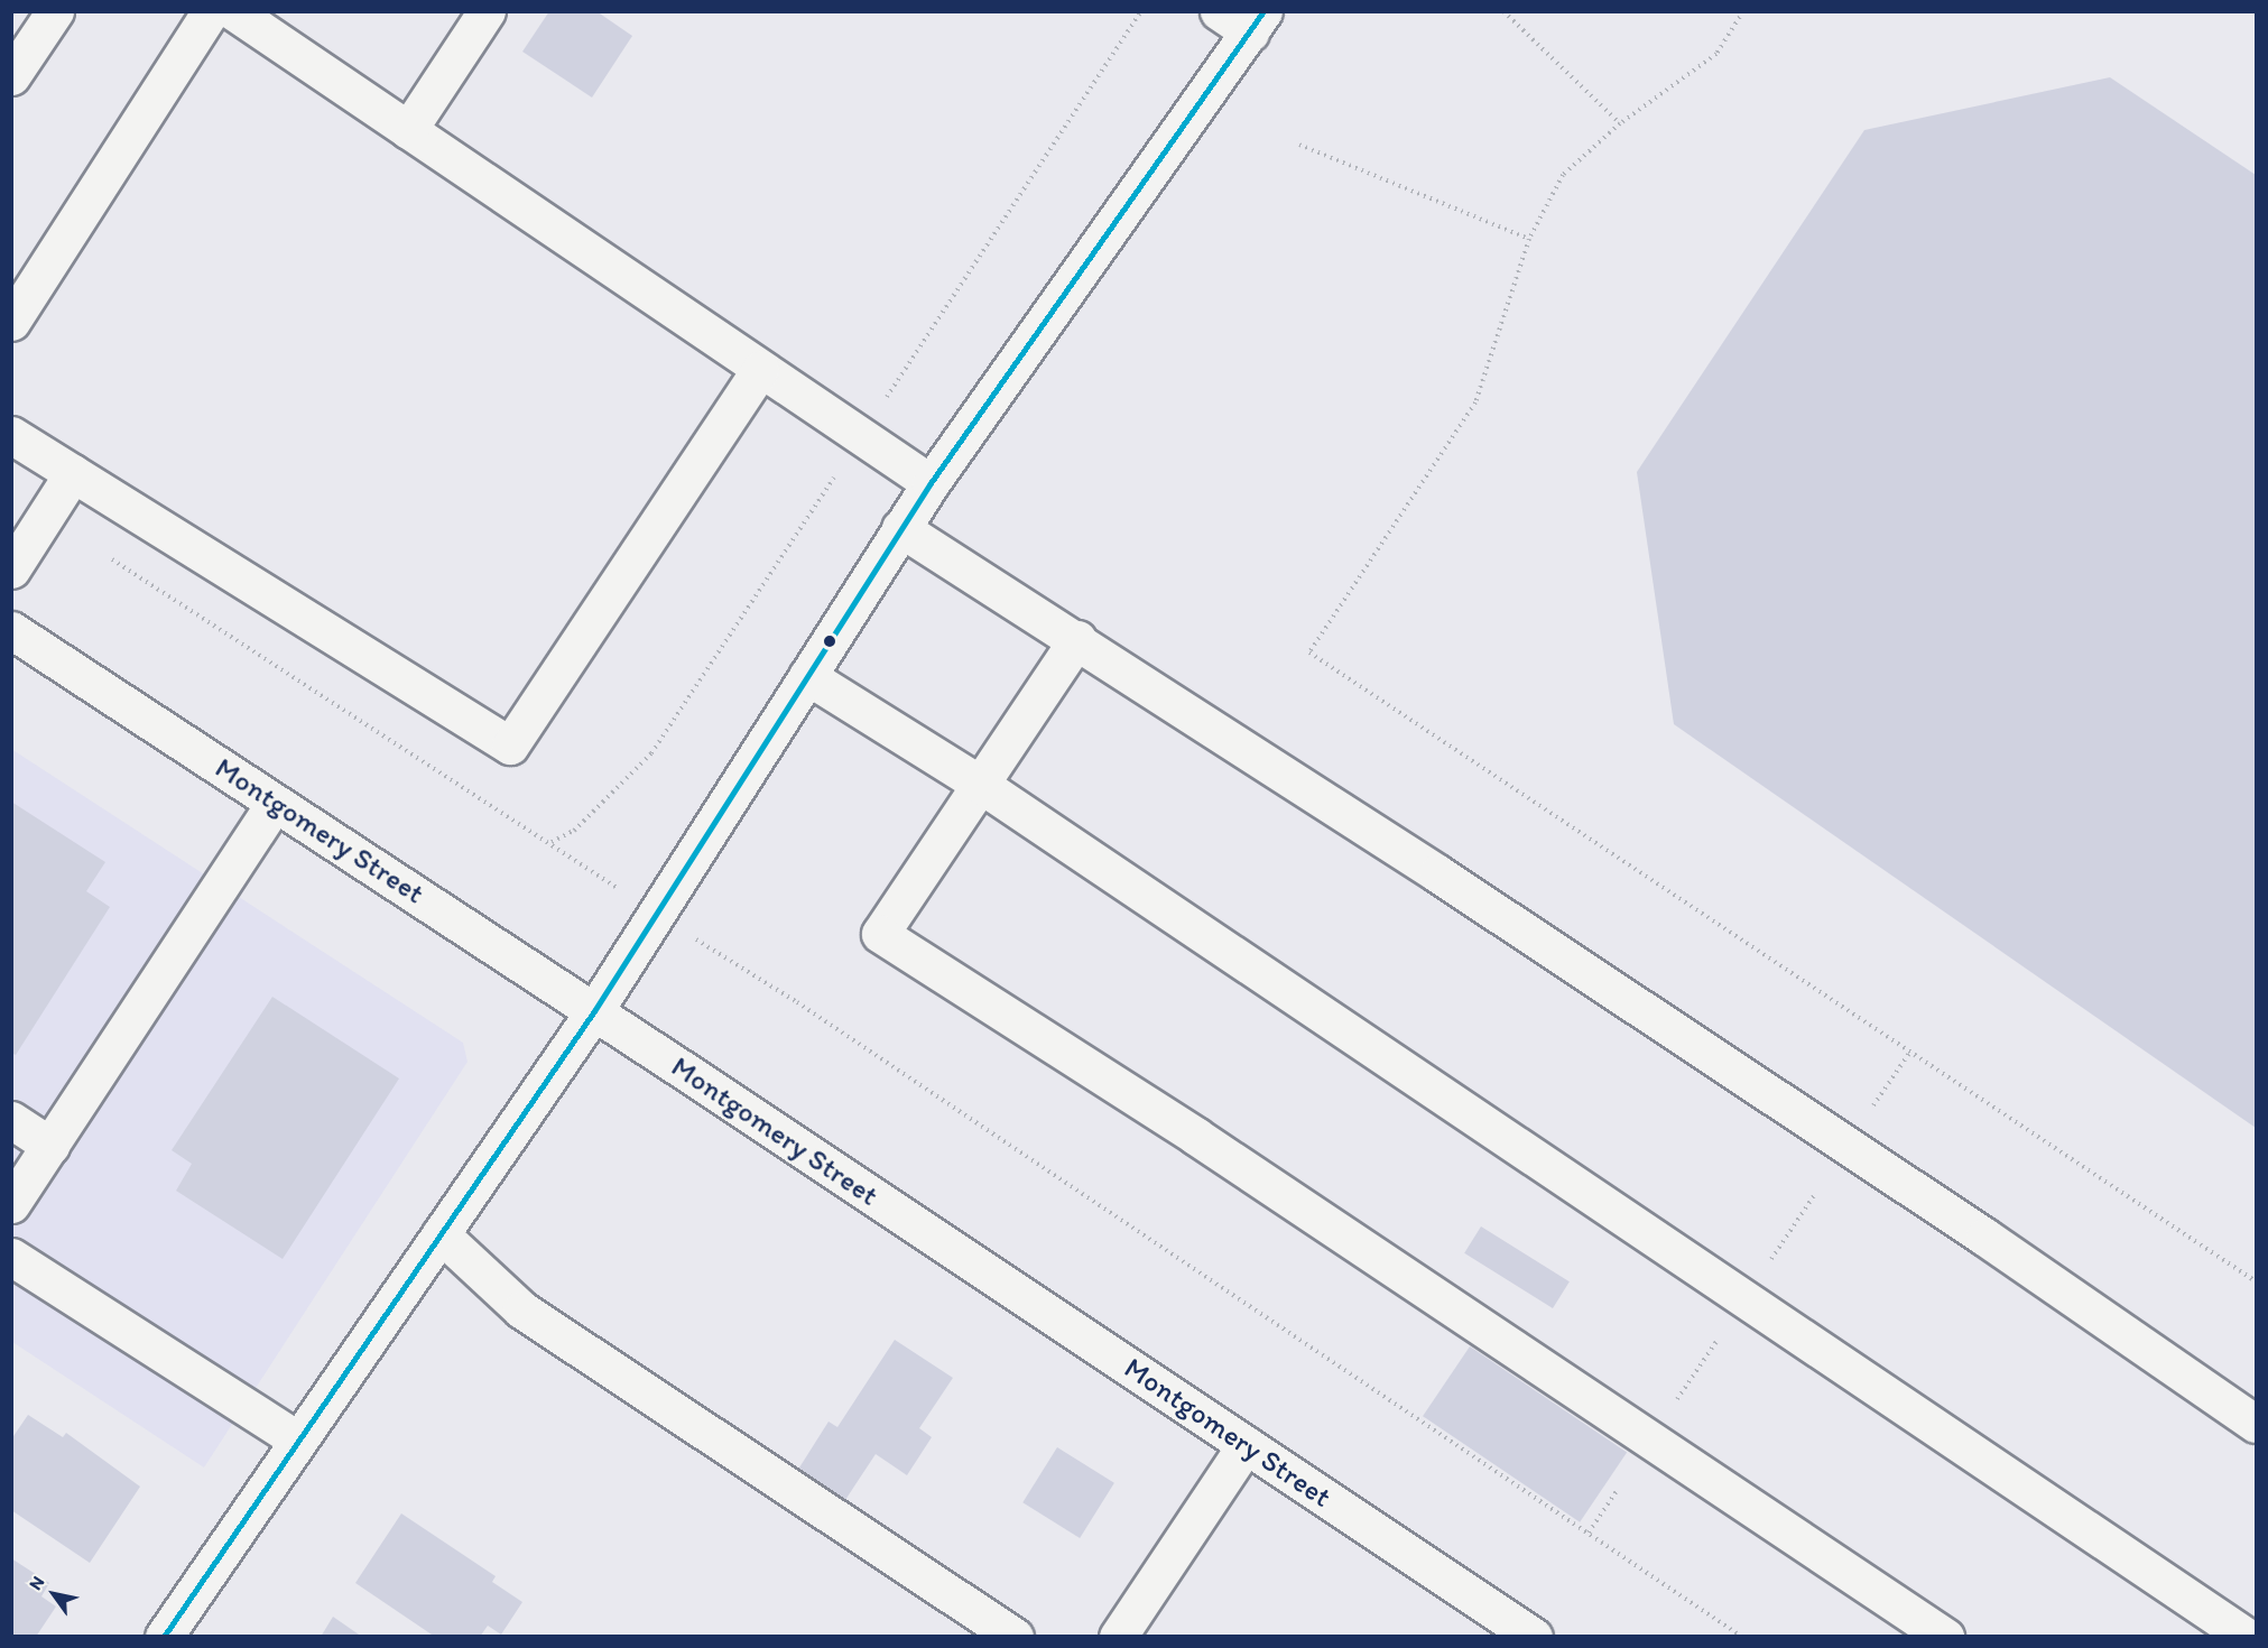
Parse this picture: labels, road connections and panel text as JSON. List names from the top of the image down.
{
  "streets": {
    "street": ["Montgomery Street"]
  },
  "north": "top left"
}
